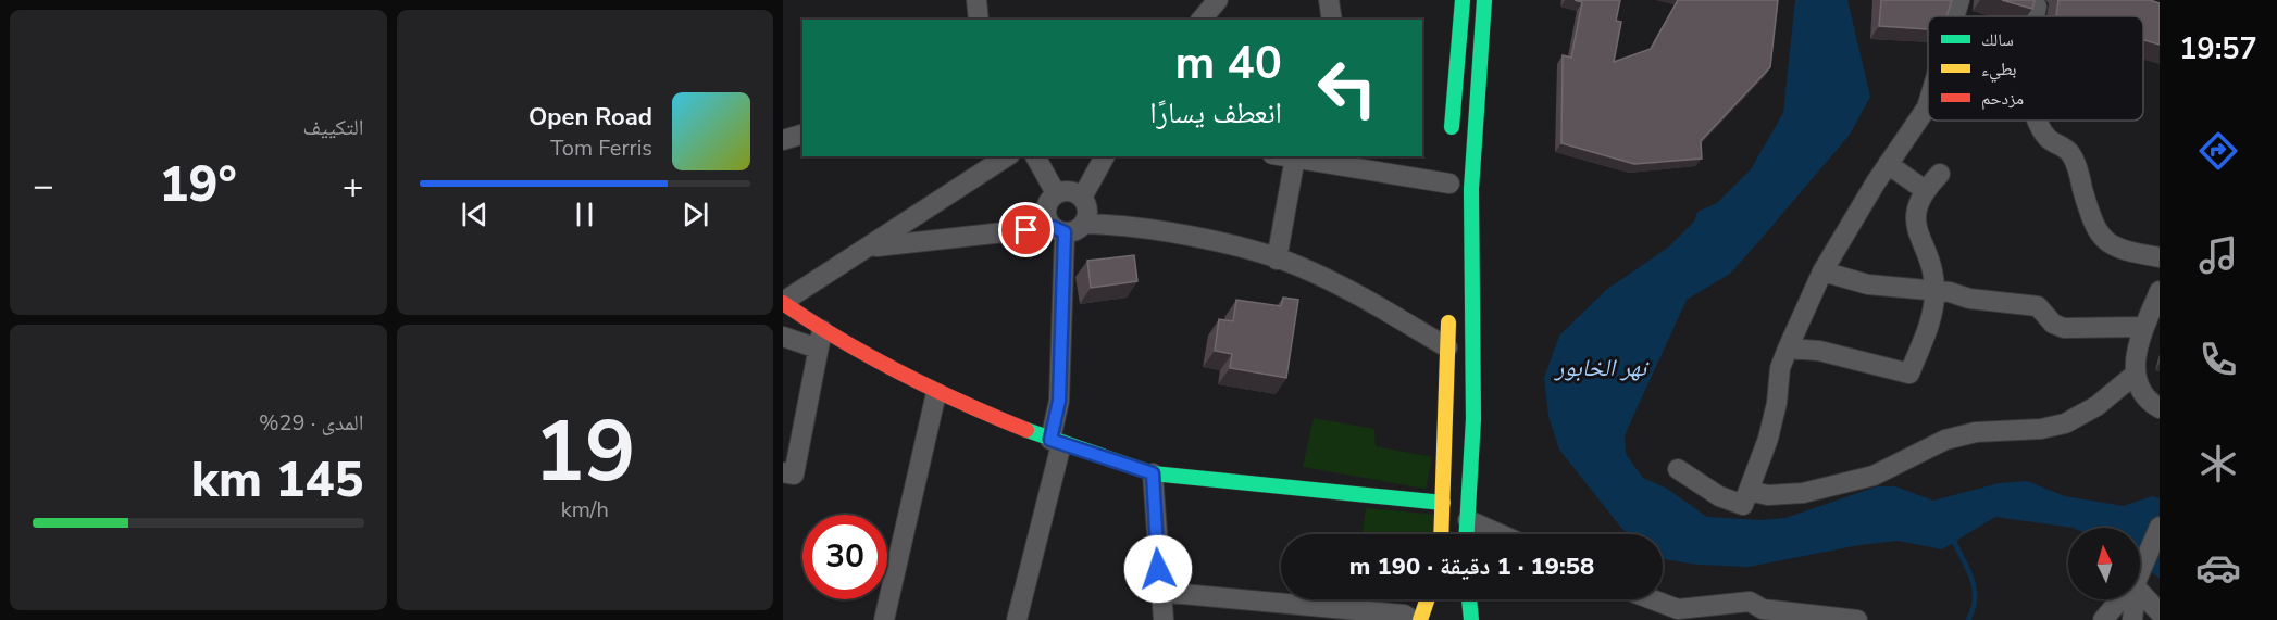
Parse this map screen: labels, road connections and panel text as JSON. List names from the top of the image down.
{
  "water": ["نهر الخابور"],
  "legend": ["سالك", "بطيء", "مزدحم"],
  "north": "top",
  "page": {
    "tabs": "19:57",
    "tile": [
      "التكييف",
      ["19", "km/h"],
      ["المدى · 29%", "145 km"]
    ],
    "turn": ["40 m", "انعطف يسارًا"],
    "song": ["Open Road", "Tom Ferris"],
    "heat": ["−", "19°", "+"],
    "limit": "30",
    "trip": "19:58 · 1 دقيقة · 190 m"
  }
}
